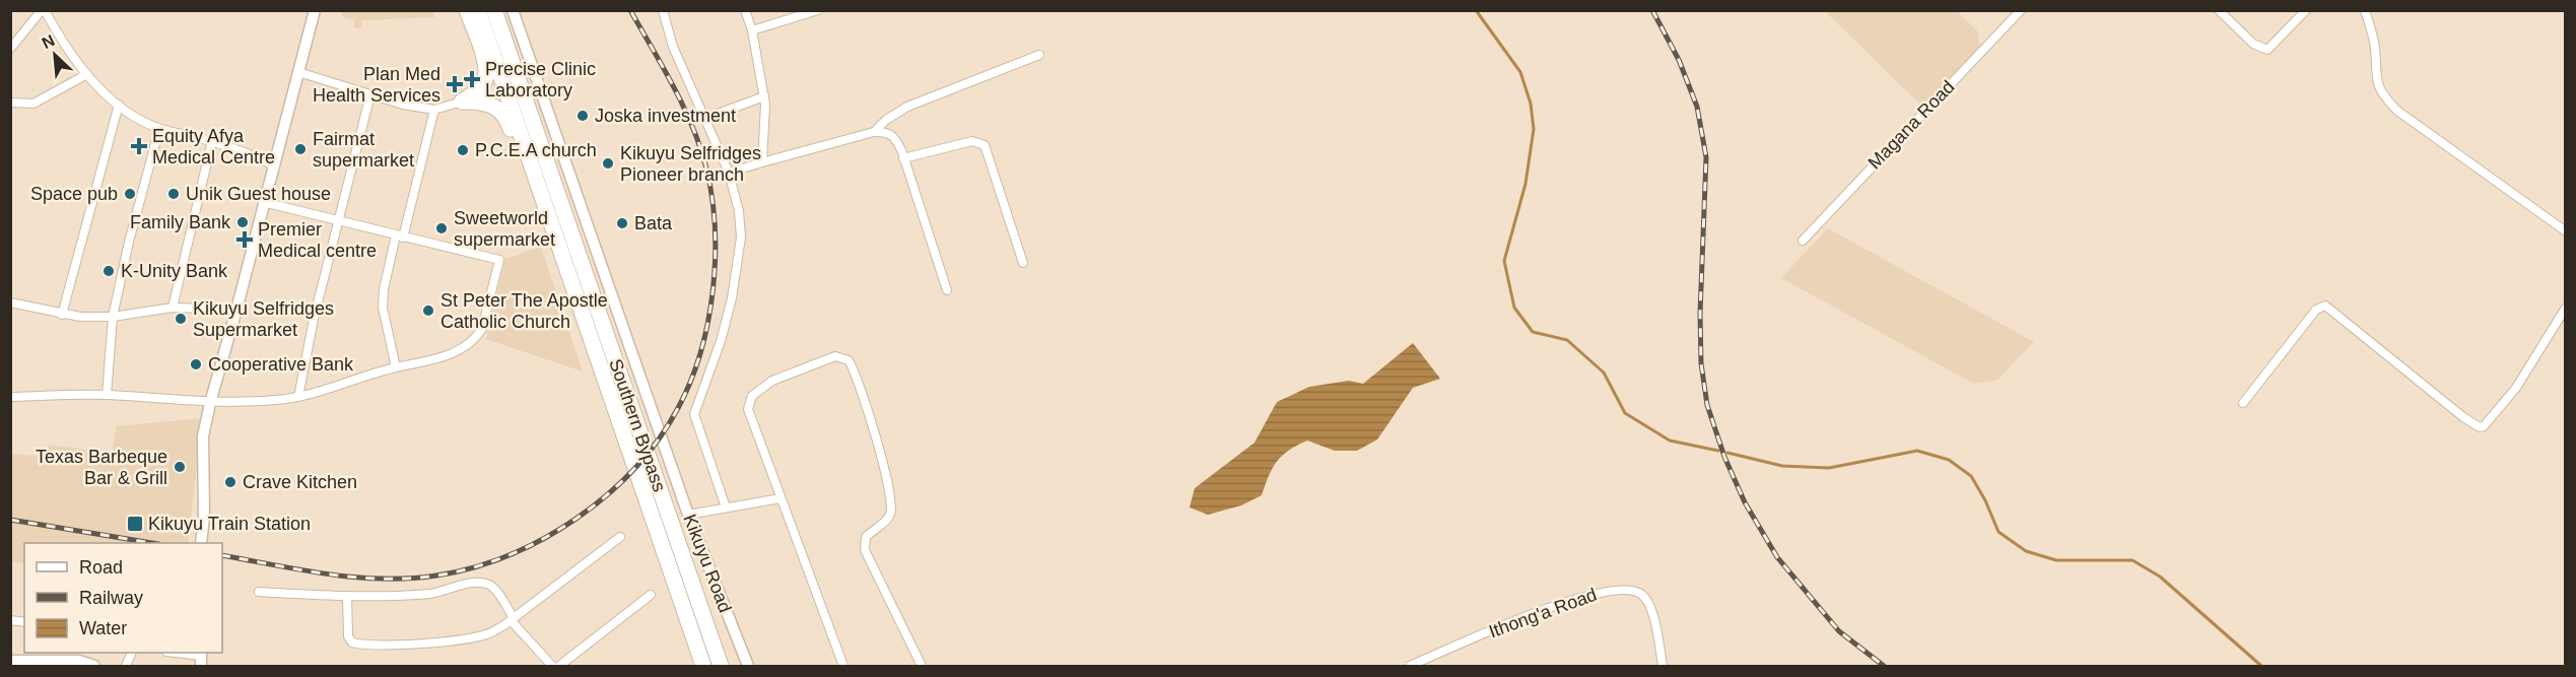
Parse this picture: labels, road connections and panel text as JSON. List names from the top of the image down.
{
  "streets": {
    "highway": ["Southern Bypass"],
    "main road": ["Kikuyu Road"],
    "street": ["Magana Road", "Ithong'a Road"]
  },
  "places": {
    "health": [
      "Precise Clinic Laboratory",
      "Plan Med Health Services",
      "Equity Afya Medical Centre",
      "Premier Medical centre"
    ],
    "other": [
      "Joska investment",
      "Fairmat supermarket",
      "P.C.E.A church",
      "Kikuyu Selfridges Pioneer branch",
      "Space pub",
      "Unik Guest house",
      "Family Bank",
      "Bata",
      "Sweetworld supermarket",
      "K-Unity Bank",
      "St Peter The Apostle Catholic Church",
      "Kikuyu Selfridges Supermarket",
      "Cooperative Bank",
      "Texas Barbeque Bar & Grill",
      "Crave Kitchen"
    ],
    "transit": ["Kikuyu Train Station"]
  },
  "legend": ["Road", "Railway", "Water"],
  "north": "top left"
}
